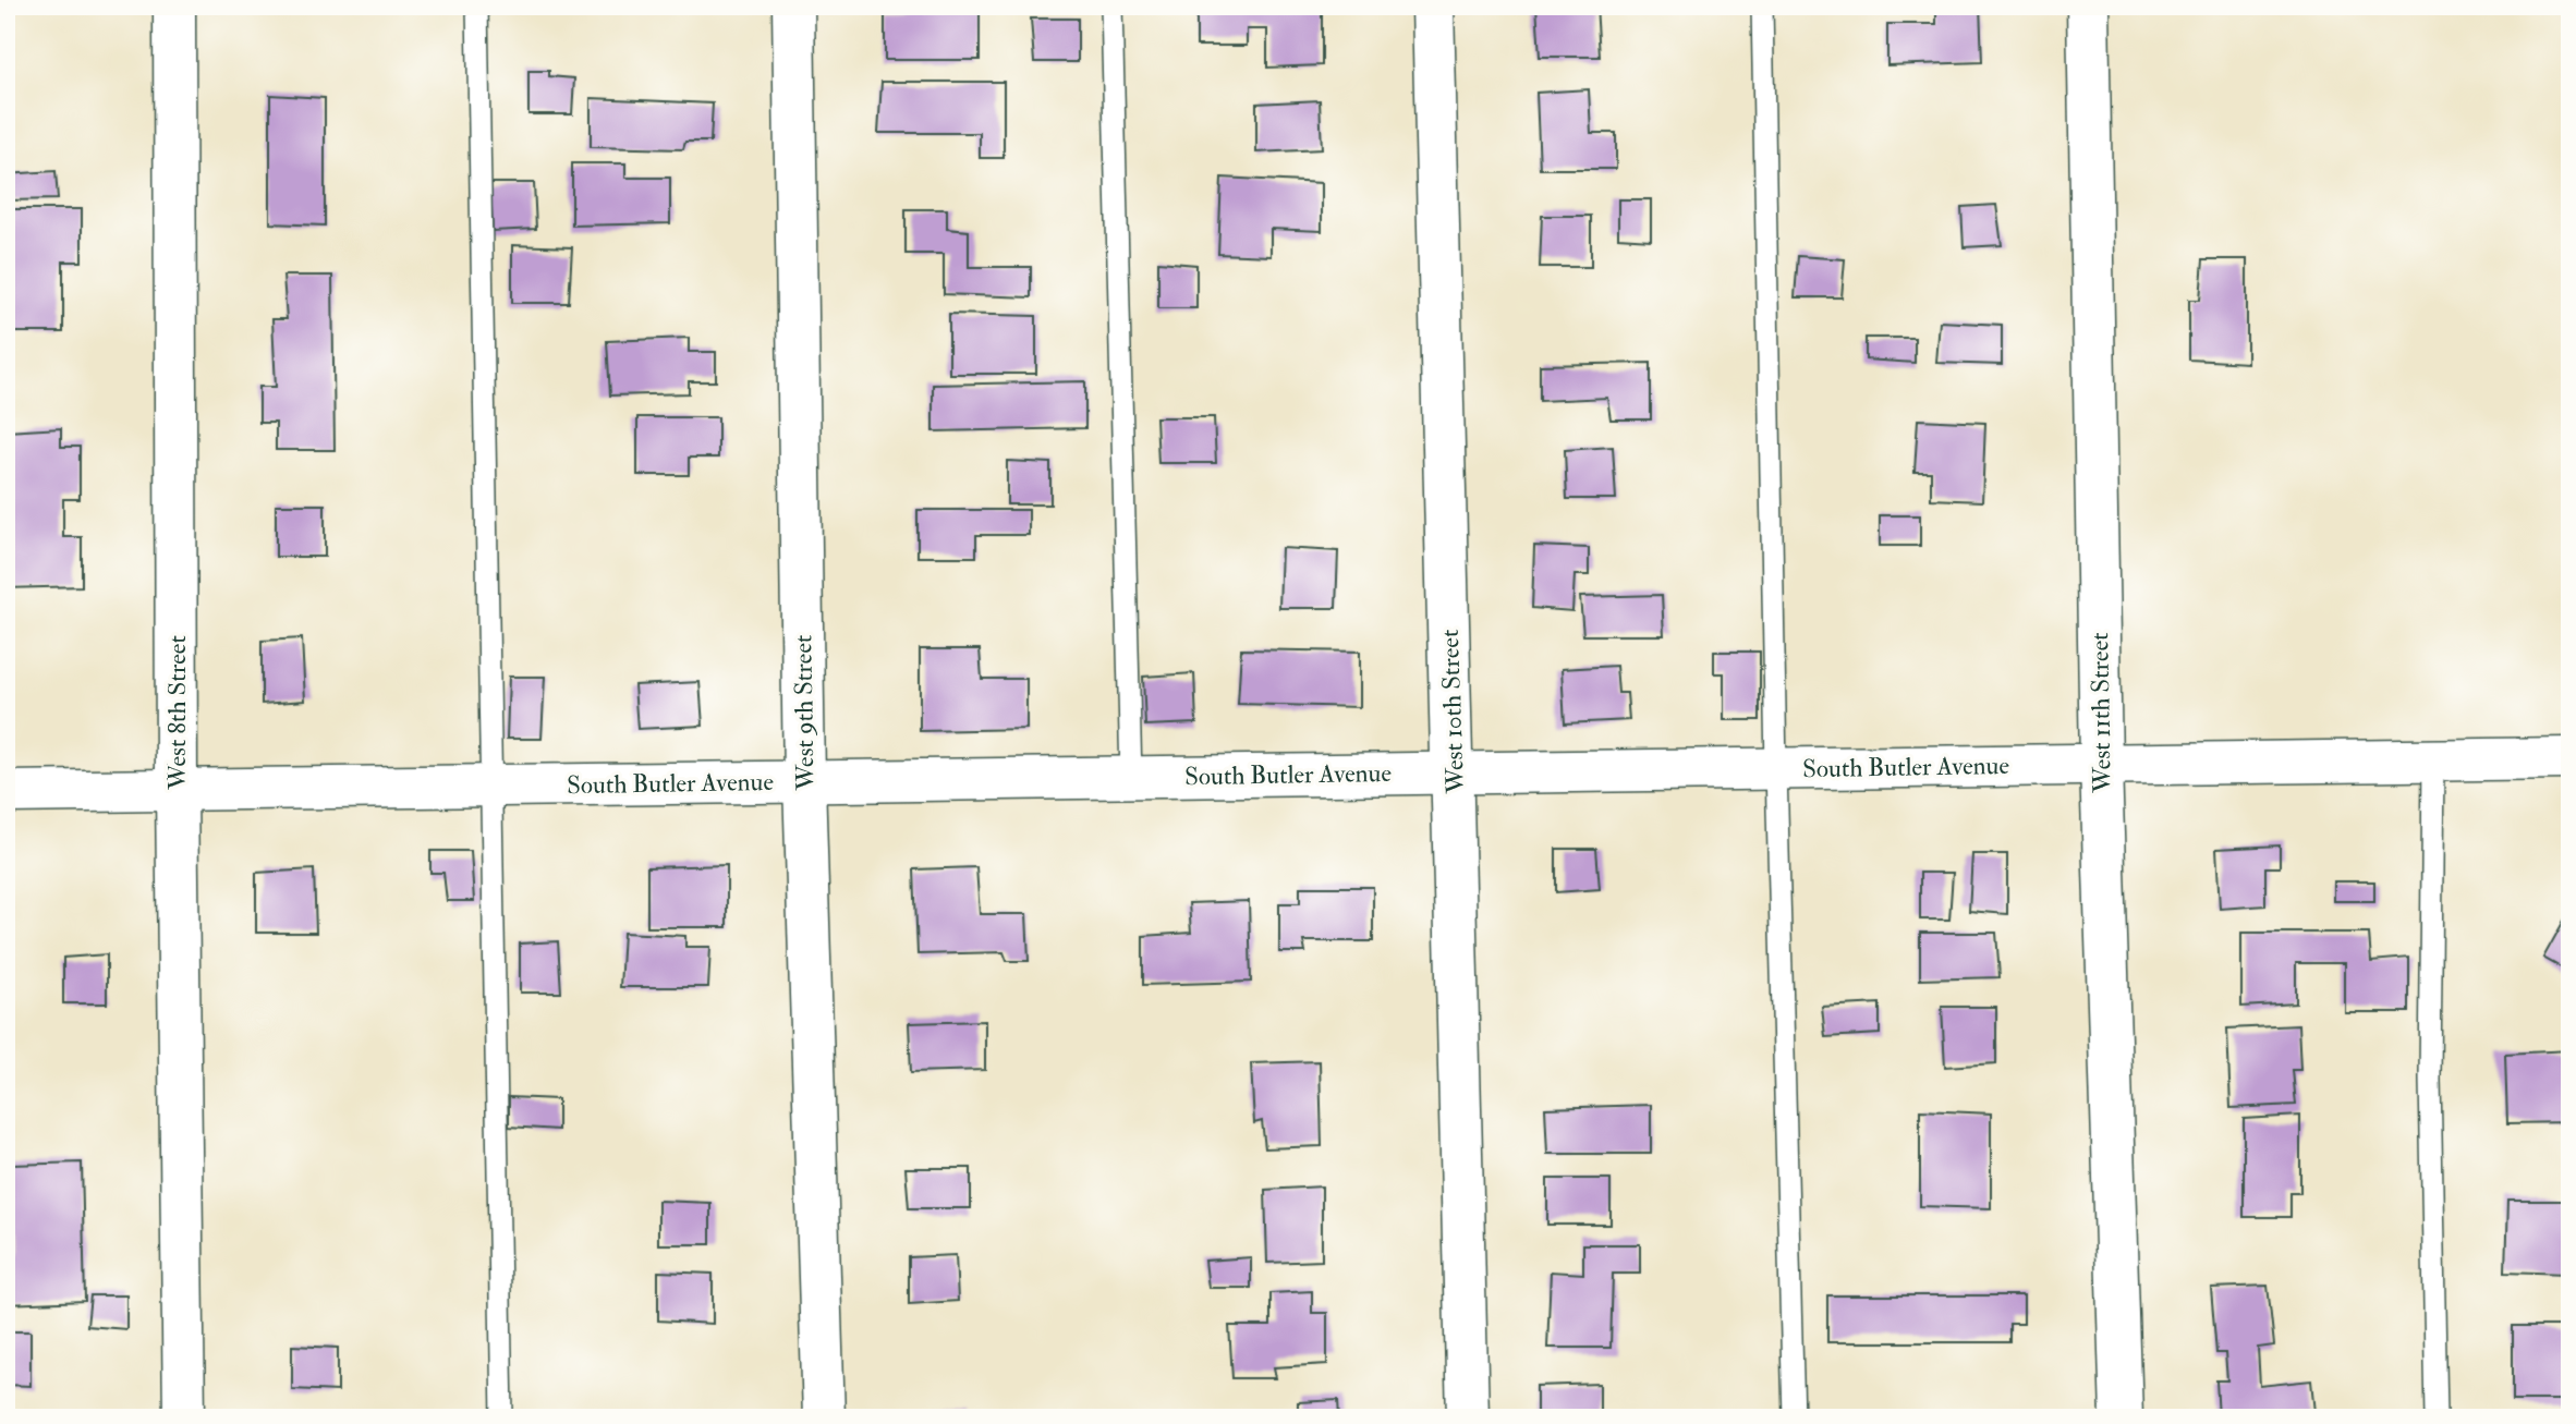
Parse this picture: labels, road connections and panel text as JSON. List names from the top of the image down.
{
  "streets": {
    "street": [
      "West 10th Street",
      "West 8th Street",
      "West 9th Street",
      "West 11th Street",
      "South Butler Avenue"
    ]
  },
  "crossings": [
    ["West 10th Street", "South Butler Avenue"],
    ["West 8th Street", "South Butler Avenue"],
    ["West 9th Street", "South Butler Avenue"],
    ["West 11th Street", "South Butler Avenue"]
  ]
}
